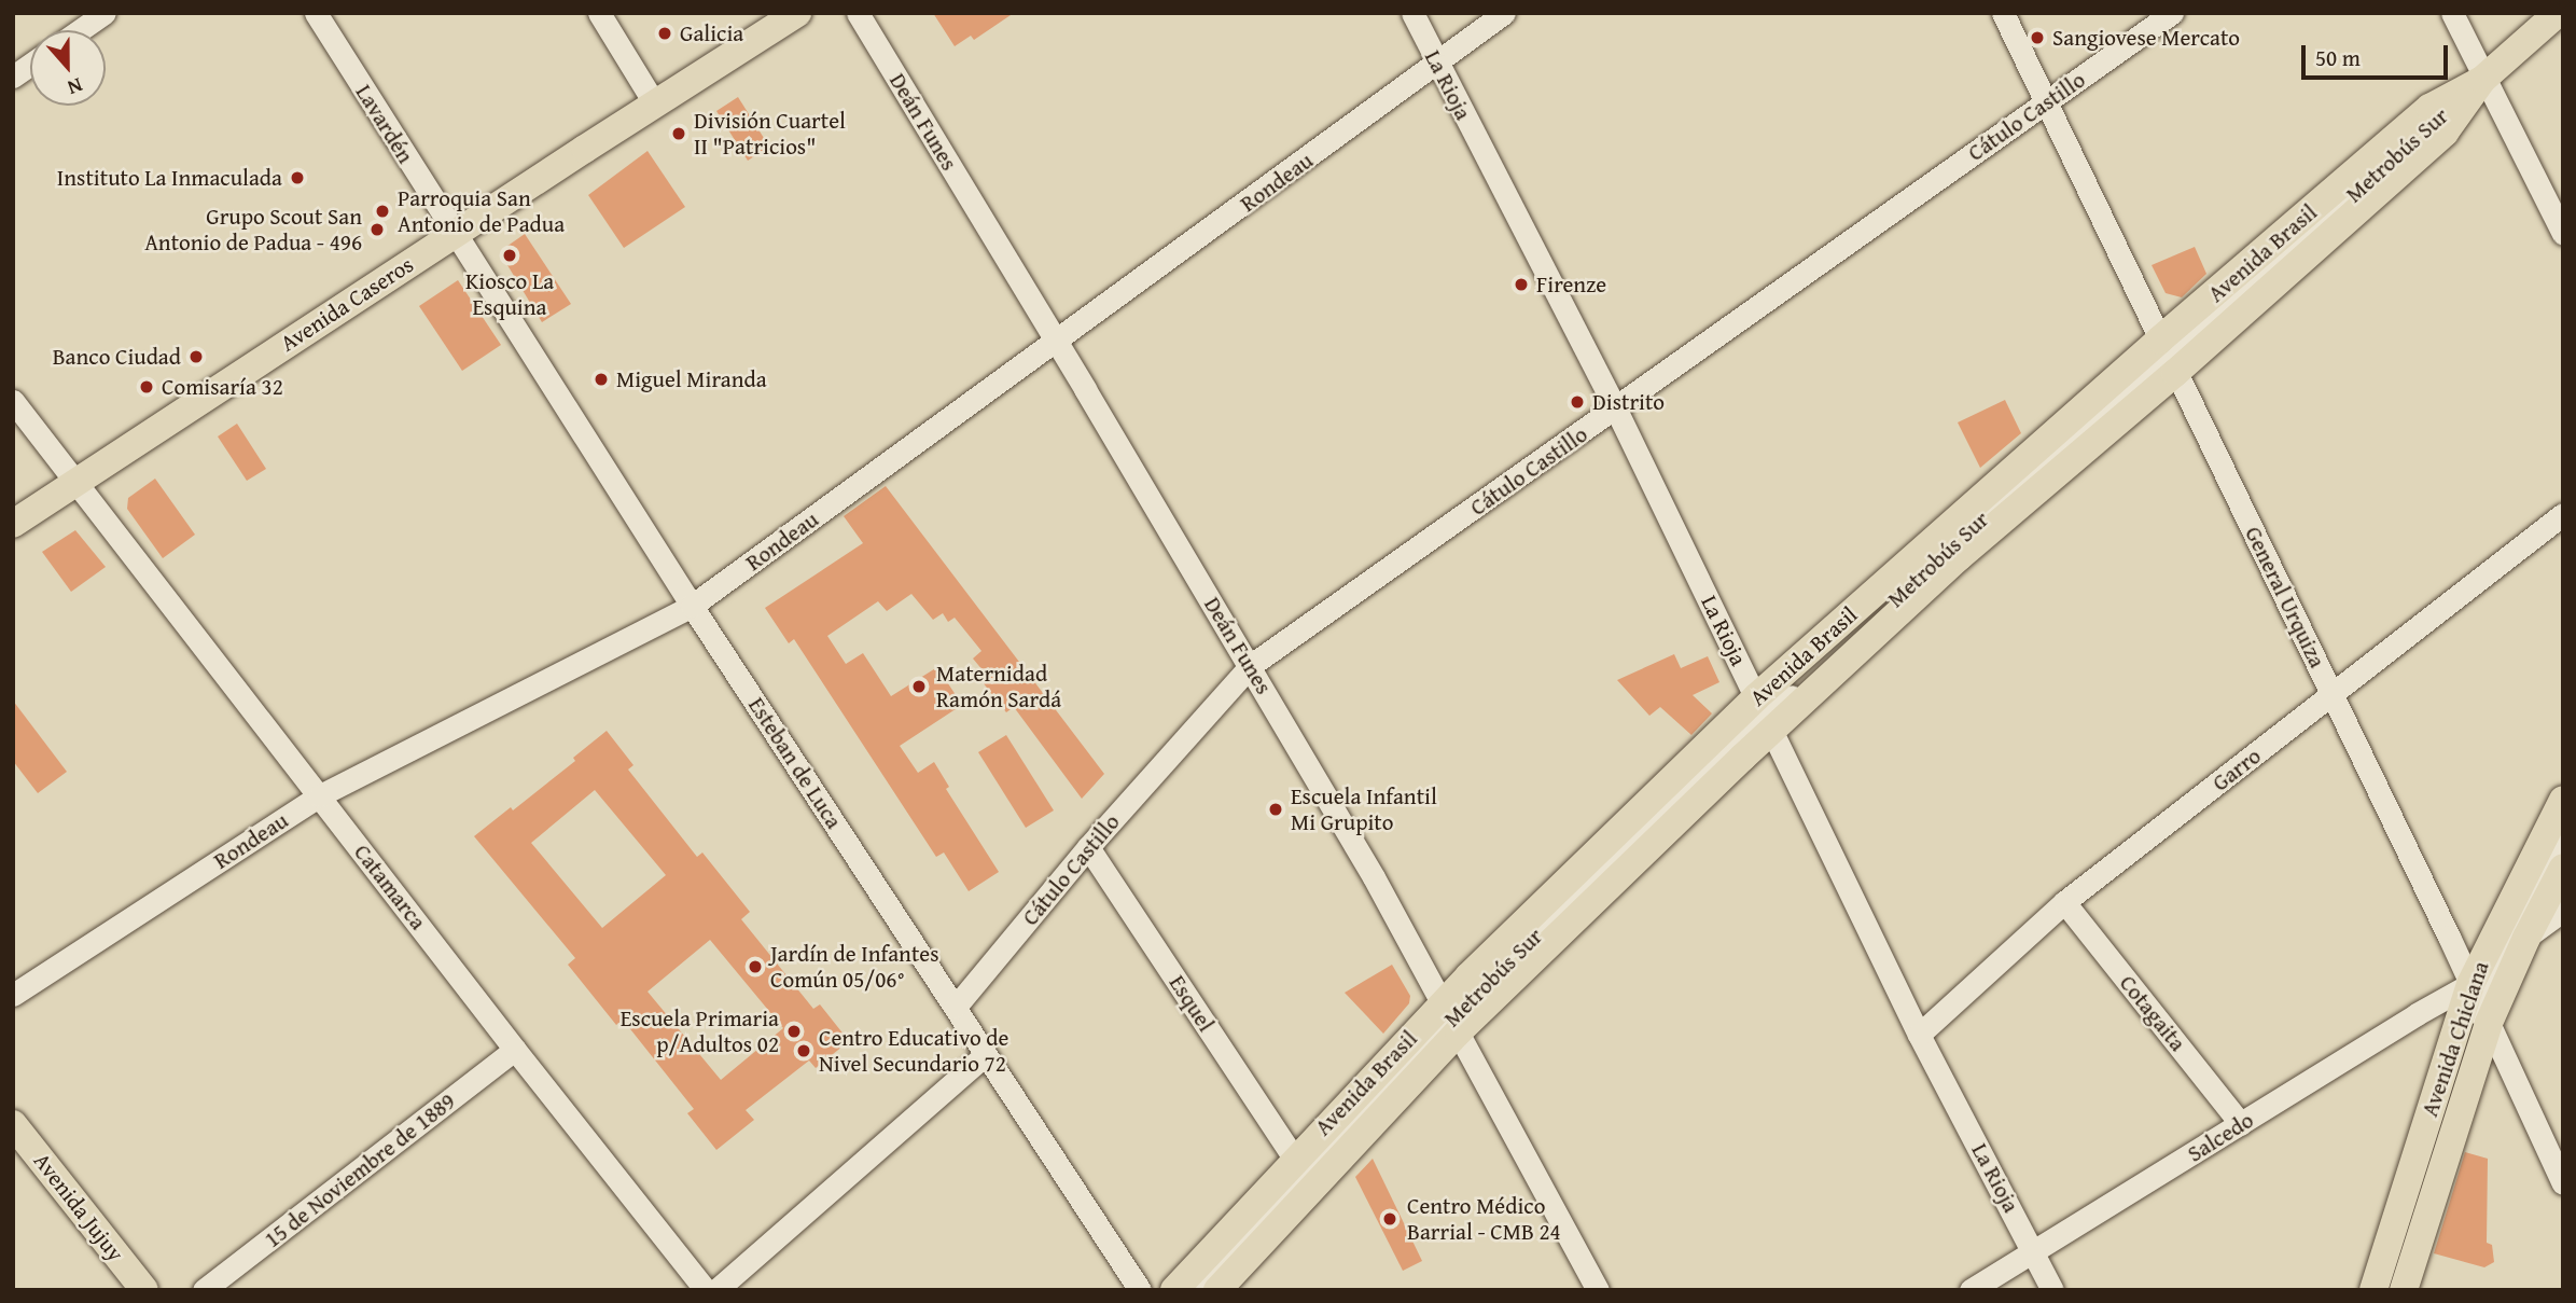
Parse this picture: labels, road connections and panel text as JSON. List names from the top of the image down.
{
  "streets": {
    "main road": [
      "Avenida Brasil",
      "Avenida Caseros",
      "Avenida Chiclana",
      "Avenida Jujuy"
    ],
    "street": [
      "La Rioja",
      "Cátulo Castillo",
      "Deán Funes",
      "Lavardén",
      "Metrobús Sur",
      "Rondeau",
      "General Urquiza",
      "Esteban de Luca",
      "Garro",
      "Catamarca",
      "Esquel",
      "Cotagaita",
      "Salcedo",
      "15 de Noviembre de 1889"
    ]
  },
  "crossings": [
    ["La Rioja", "Cátulo Castillo"],
    ["La Rioja", "Rondeau"],
    ["La Rioja", "Avenida Brasil"],
    ["La Rioja", "Garro"],
    ["La Rioja", "Salcedo"],
    ["Cátulo Castillo", "Deán Funes"],
    ["Cátulo Castillo", "General Urquiza"],
    ["Cátulo Castillo", "Esteban de Luca"],
    ["Cátulo Castillo", "Esquel"],
    ["Deán Funes", "Metrobús Sur"],
    ["Deán Funes", "Rondeau"],
    ["Deán Funes", "Avenida Brasil"],
    ["Lavardén", "Avenida Caseros"],
    ["Lavardén", "Esteban de Luca"],
    ["Metrobús Sur", "Avenida Brasil"],
    ["Rondeau", "Esteban de Luca"],
    ["Rondeau", "Catamarca"],
    ["Avenida Brasil", "General Urquiza"],
    ["Avenida Brasil", "Esquel"],
    ["Avenida Caseros", "Esteban de Luca"],
    ["Avenida Caseros", "Catamarca"],
    ["General Urquiza", "Garro"],
    ["General Urquiza", "Avenida Chiclana"],
    ["General Urquiza", "Salcedo"],
    ["Garro", "Cotagaita"],
    ["Catamarca", "15 de Noviembre de 1889"],
    ["Cotagaita", "Salcedo"],
    ["Avenida Chiclana", "Salcedo"]
  ],
  "places": [
    "Galicia",
    "Sangiovese Mercato",
    "División Cuartel II \"Patricios\"",
    "Instituto La Inmaculada",
    "Parroquia San Antonio de Padua",
    "Grupo Scout San Antonio de Padua - 496",
    "Kiosco La Esquina",
    "Firenze",
    "Banco Ciudad",
    "Miguel Miranda",
    "Comisaría 32",
    "Distrito",
    "Maternidad Ramón Sardá",
    "Escuela Infantil Mi Grupito",
    "Jardín de Infantes Común 05/06°",
    "Escuela Primaria p/Adultos 02",
    "Centro Educativo de Nivel Secundario 72",
    "Centro Médico Barrial - CMB 24"
  ],
  "scale_bar": "50 m",
  "north": "bottom"
}
